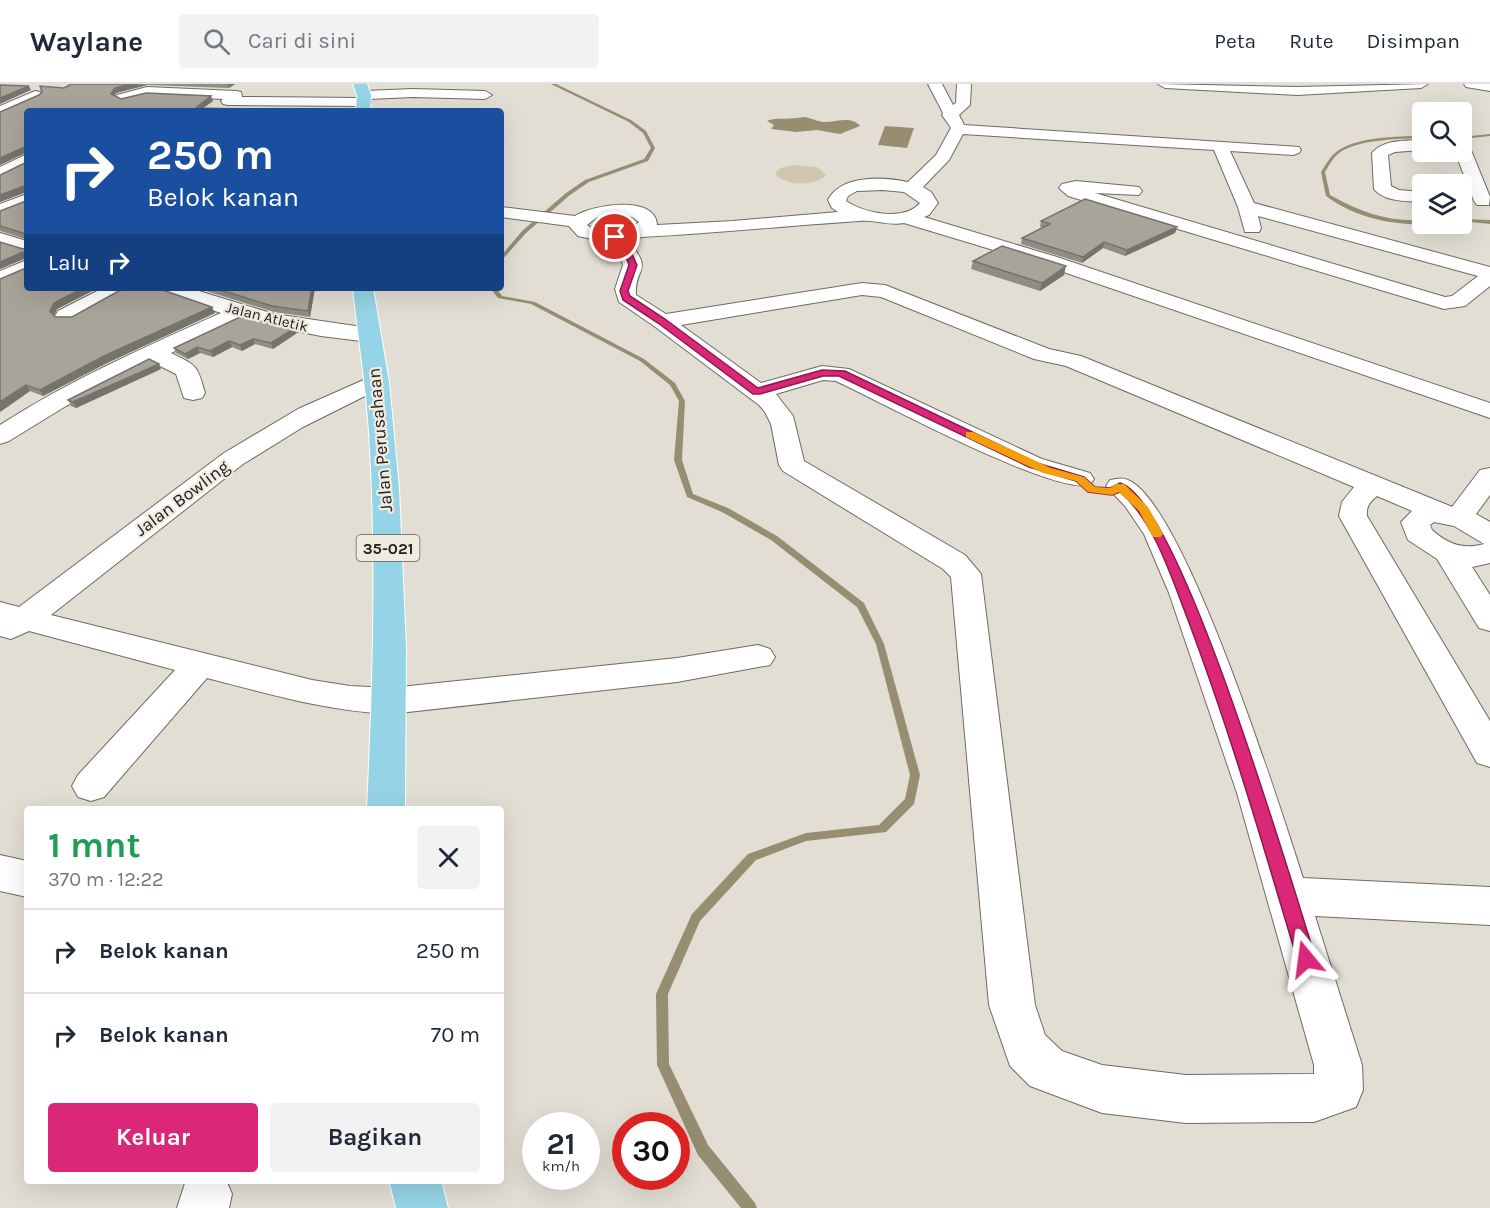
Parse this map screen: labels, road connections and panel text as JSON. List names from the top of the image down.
{
  "streets": {
    "main road": ["Jalan Perusahaan", "35-021"],
    "street": ["Jalan Atletik", "Jalan Bowling"]
  },
  "crossings": [
    ["Jalan Atletik", "Jalan Perusahaan"],
    ["Jalan Perusahaan", "Jalan Bowling"]
  ],
  "page": {
    "header": "Waylane",
    "search": "Cari di sini",
    "nav": ["Peta", "Rute", "Disimpan"],
    "turn": ["250 m", "Belok kanan"],
    "then": "Lalu",
    "heading": ["1 mnt", "370 m · 12:22"],
    "list": [
      {
        "name": "Belok kanan",
        "value": "250 m"
      },
      {
        "name": "Belok kanan",
        "value": "70 m"
      }
    ],
    "buttons": ["Keluar", "Bagikan"],
    "speed": "21 km/h",
    "limit": "30"
  }
}
